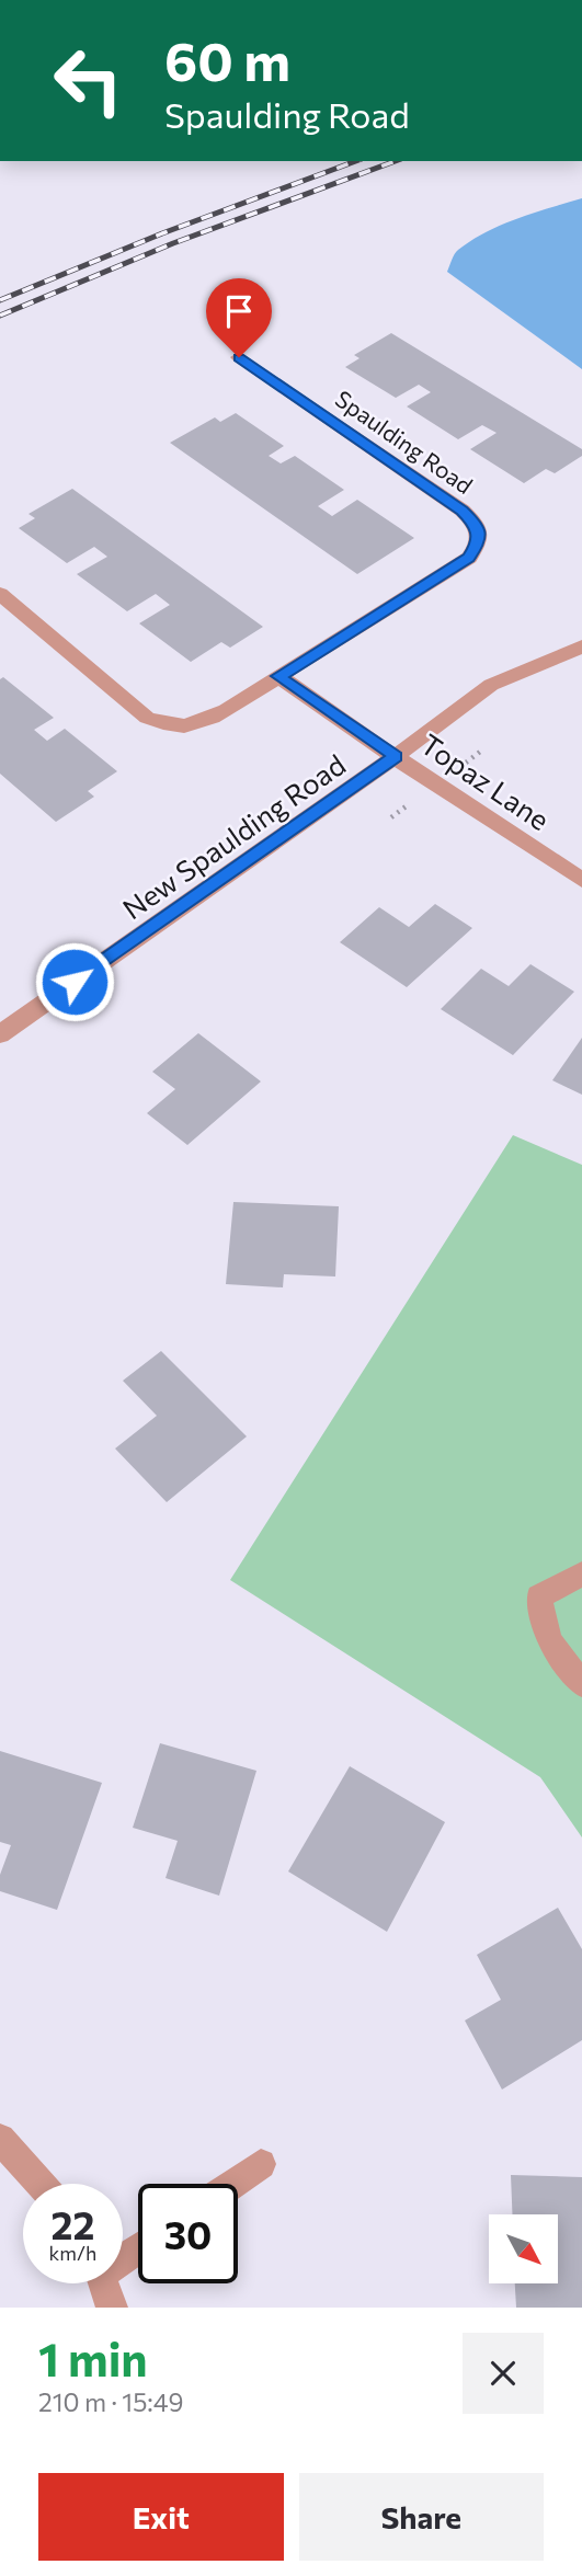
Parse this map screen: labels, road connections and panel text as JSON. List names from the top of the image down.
{
  "streets": {
    "street": ["Spaulding Road", "Topaz Lane", "New Spaulding Road"]
  },
  "crossings": [
    ["Topaz Lane", "New Spaulding Road"]
  ],
  "north": "bottom right",
  "page": {
    "turn": ["60 m", "Spaulding Road"],
    "speed": "22 km/h",
    "limit": "30",
    "heading": ["1 min", "210 m · 15:49"],
    "buttons": ["Exit", "Share"]
  }
}
